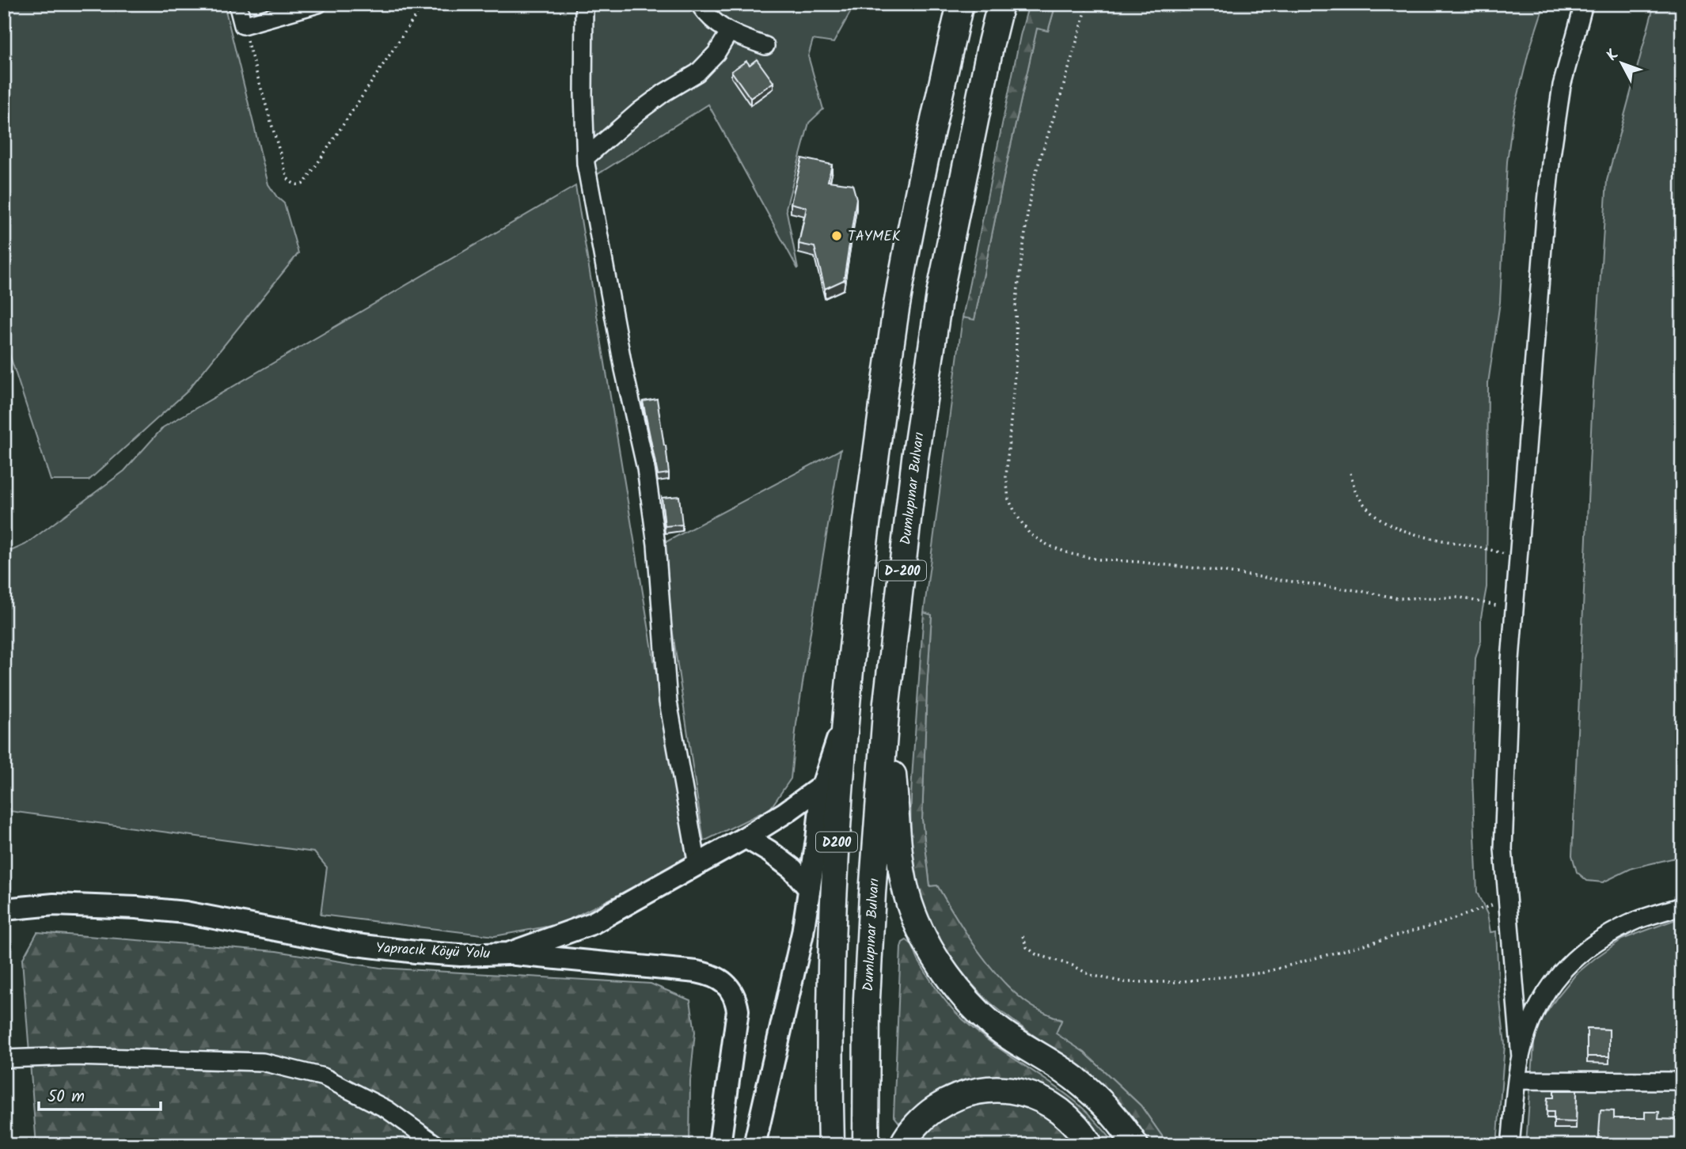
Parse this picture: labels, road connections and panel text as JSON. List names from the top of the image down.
{
  "streets": {
    "highway": ["Dumlupınar Bulvarı", "D-200", "D200"],
    "main road": ["Yapracık Köyü Yolu"]
  },
  "places": ["TAYMEK"],
  "scale_bar": "50 m",
  "north": "top left"
}
